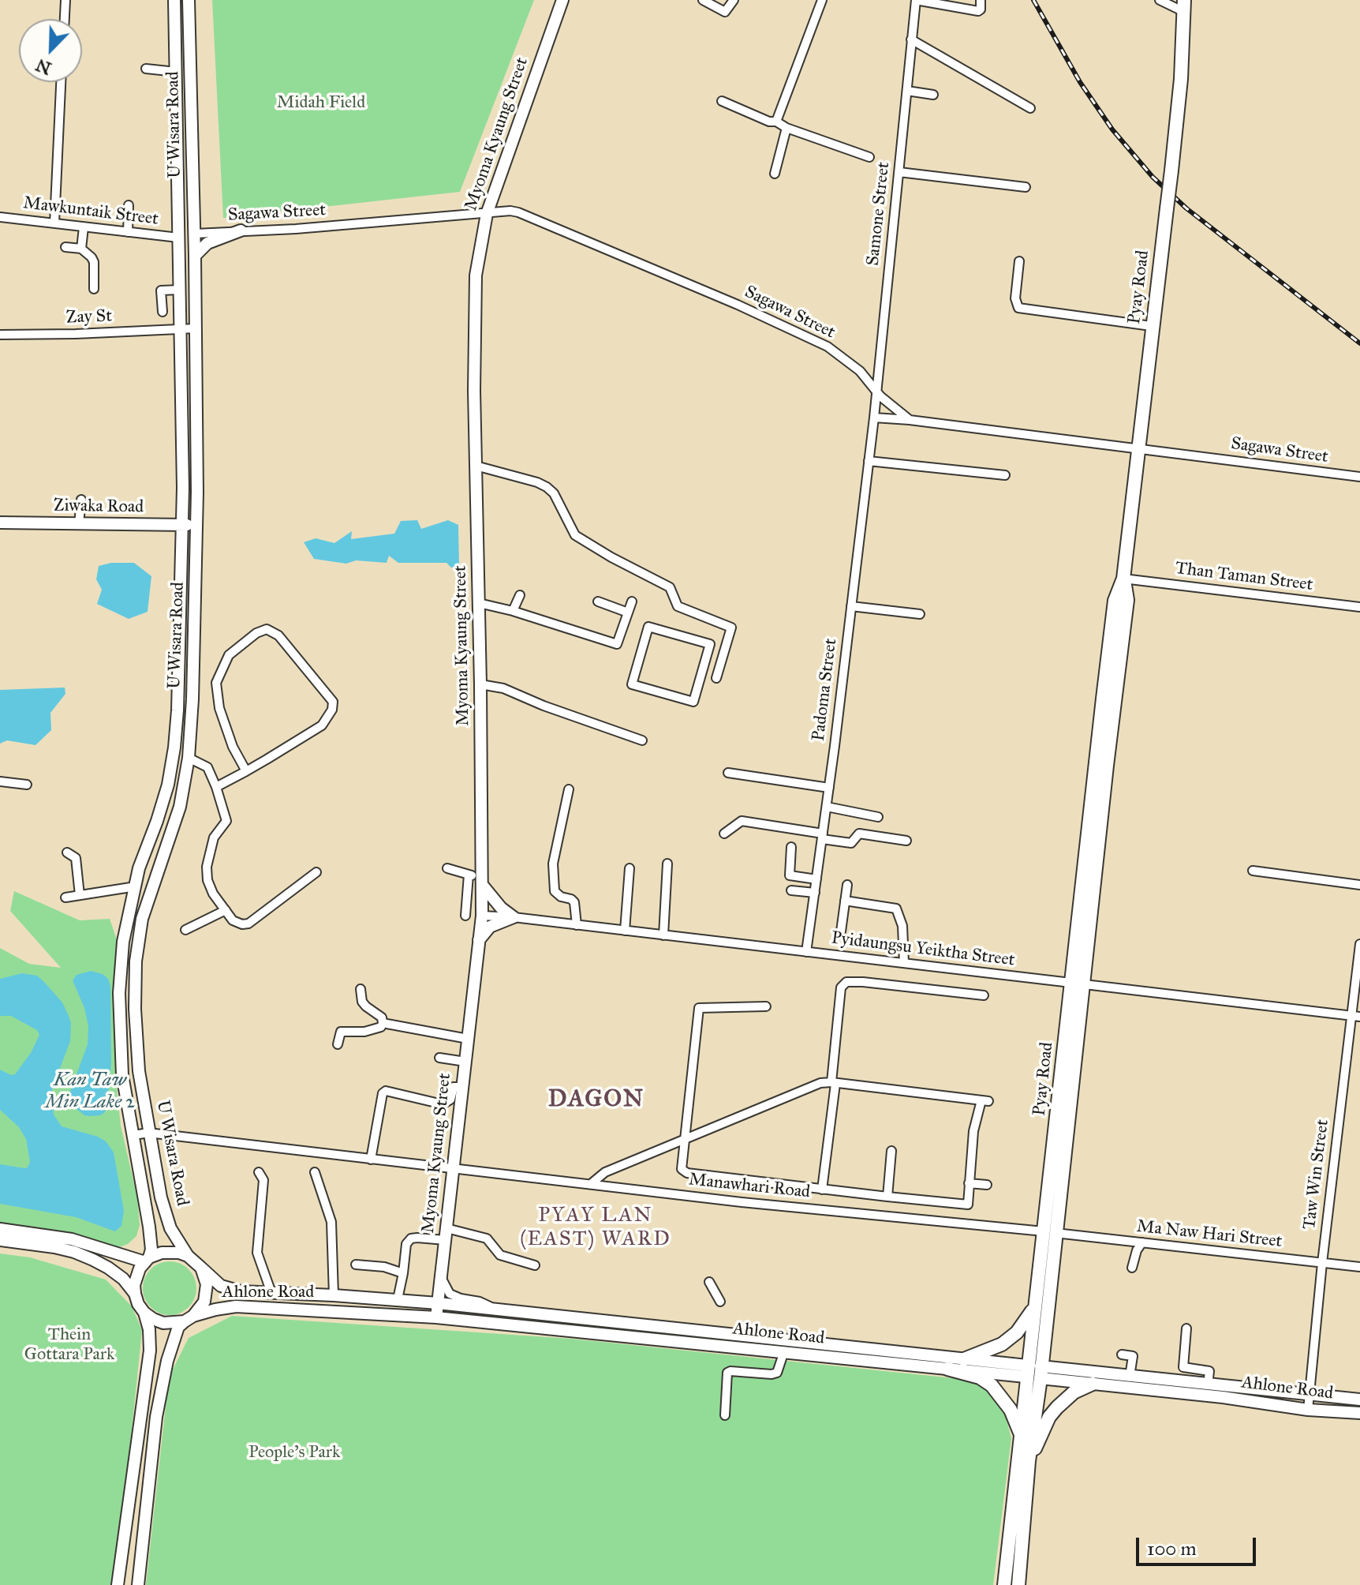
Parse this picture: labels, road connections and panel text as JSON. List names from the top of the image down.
{
  "streets": {
    "highway": ["Pyay Road"],
    "main road": [
      "U Wisara Road",
      "Myoma Kyaung Street",
      "Ziwaka Road",
      "Ahlone Road"
    ],
    "street": [
      "Mawkuntaik Street",
      "Sagawa Street",
      "Samone Street",
      "Zay St",
      "Than Taman Street",
      "Padoma Street",
      "Pyidaungsu Yeiktha Street",
      "Taw Win Street",
      "Manawhari Road",
      "Ma Naw Hari Street"
    ]
  },
  "crossings": [
    ["U Wisara Road", "Mawkuntaik Street"],
    ["U Wisara Road", "Sagawa Street"],
    ["U Wisara Road", "Zay St"],
    ["U Wisara Road", "Ziwaka Road"],
    ["U Wisara Road", "Manawhari Road"],
    ["U Wisara Road", "Ahlone Road"],
    ["Myoma Kyaung Street", "Sagawa Street"],
    ["Myoma Kyaung Street", "Pyidaungsu Yeiktha Street"],
    ["Myoma Kyaung Street", "Manawhari Road"],
    ["Myoma Kyaung Street", "Ahlone Road"],
    ["Sagawa Street", "Samone Street"],
    ["Sagawa Street", "Pyay Road"],
    ["Samone Street", "Padoma Street"],
    ["Pyay Road", "Than Taman Street"],
    ["Pyay Road", "Pyidaungsu Yeiktha Street"],
    ["Pyay Road", "Manawhari Road"],
    ["Pyay Road", "Ma Naw Hari Street"],
    ["Pyay Road", "Ahlone Road"],
    ["Padoma Street", "Pyidaungsu Yeiktha Street"],
    ["Pyidaungsu Yeiktha Street", "Taw Win Street"],
    ["Taw Win Street", "Ma Naw Hari Street"],
    ["Taw Win Street", "Ahlone Road"],
    ["Manawhari Road", "Ma Naw Hari Street"]
  ],
  "districts": ["DAGON", "PYAY LAN (EAST) WARD"],
  "water": ["Kan Taw Min Lake 2"],
  "parks": ["Midah Field", "Thein Gottara Park", "People's Park"],
  "scale_bar": "100 m",
  "north": "bottom left"
}
